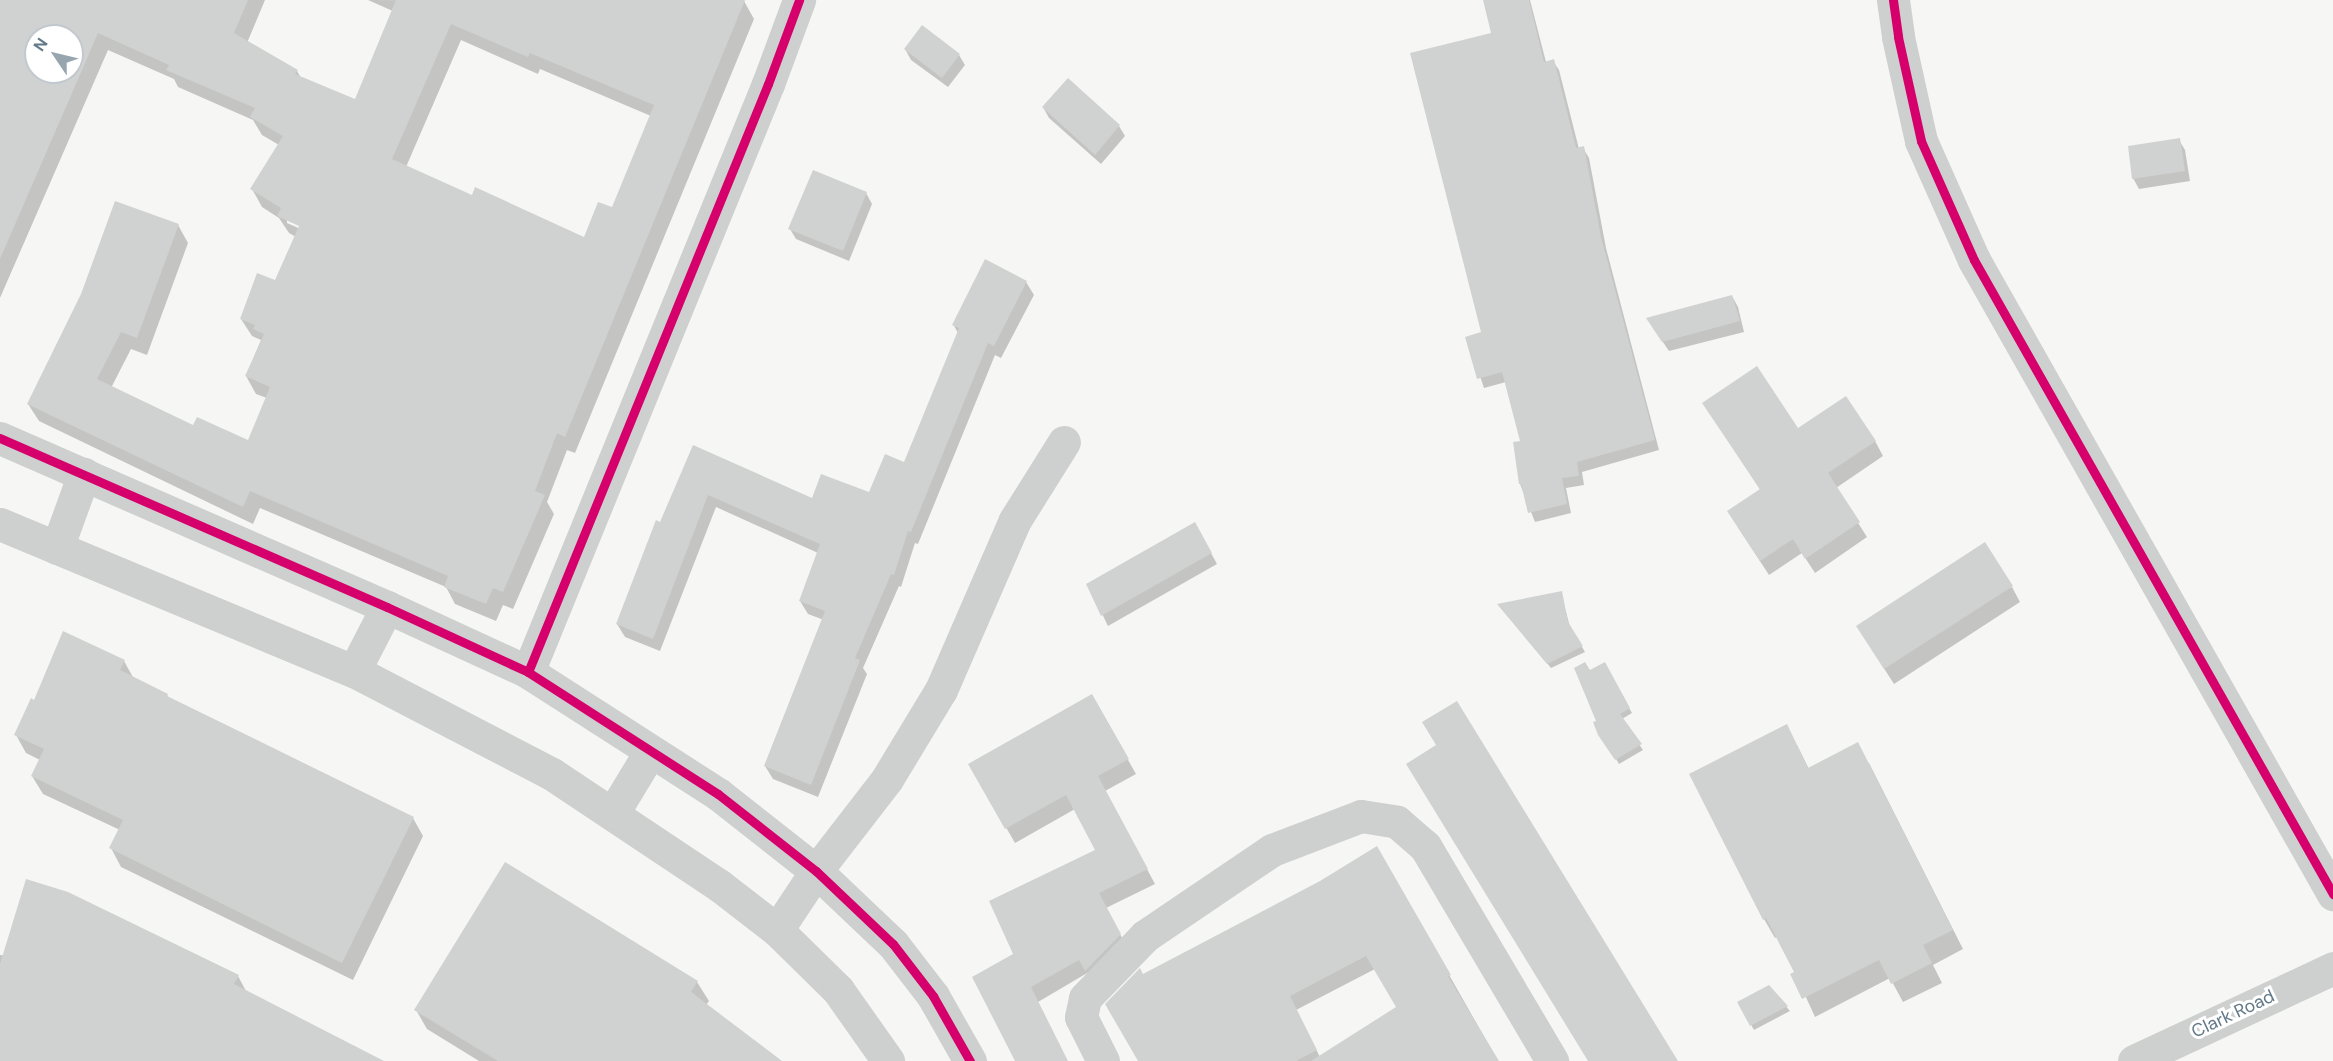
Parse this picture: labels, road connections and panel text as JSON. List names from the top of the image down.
{
  "streets": {
    "street": ["Clark Road"]
  },
  "north": "top left"
}
